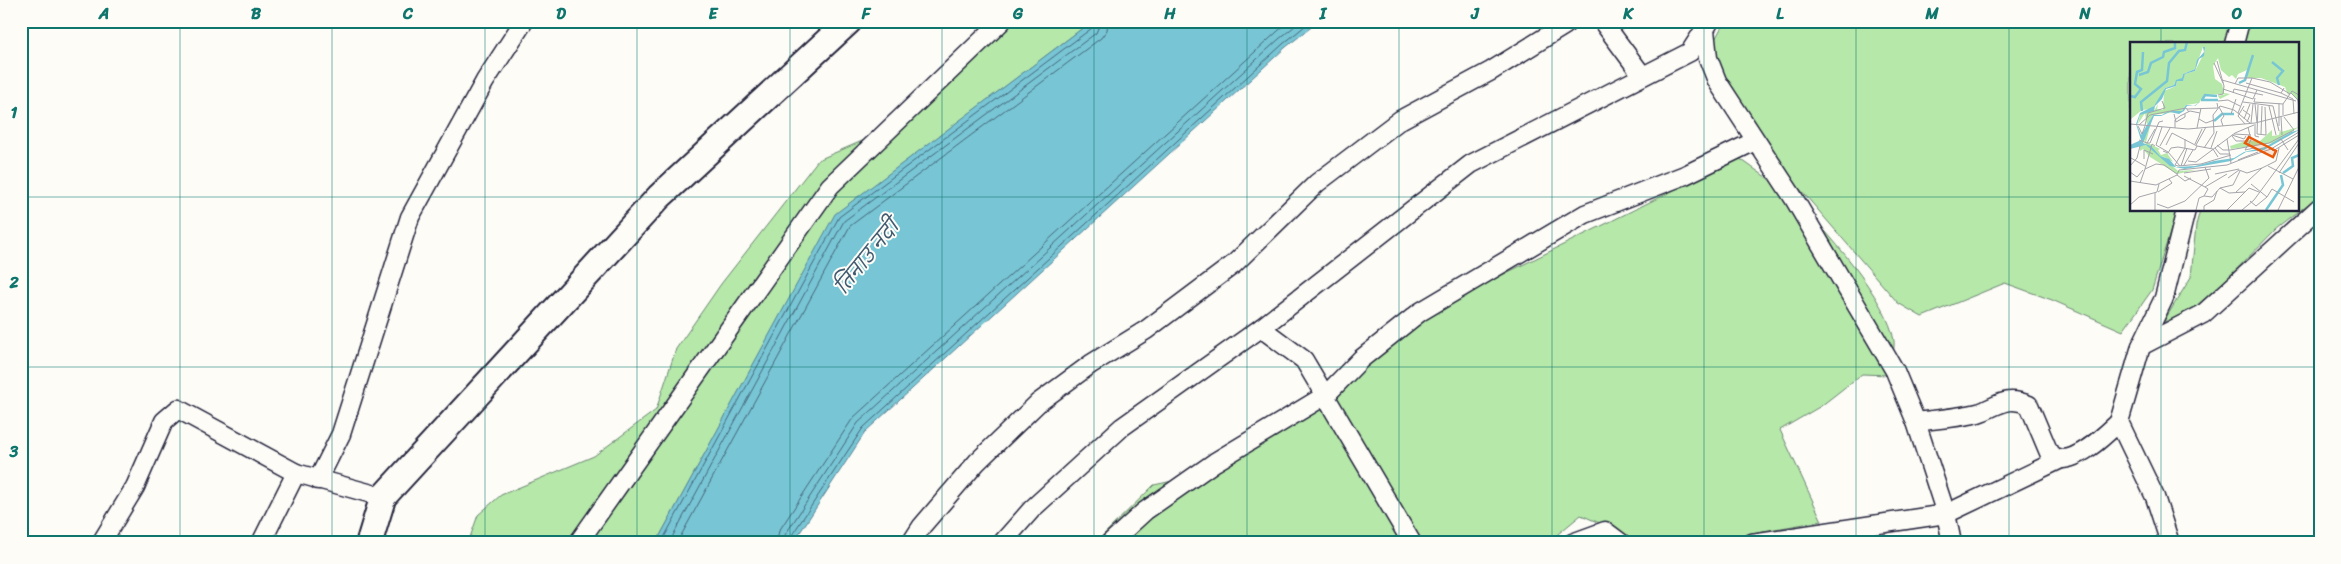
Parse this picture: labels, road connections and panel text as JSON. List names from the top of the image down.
{
  "water": ["तिनाउ नदी"],
  "grid": {
    "columns": [
      "A",
      "B",
      "C",
      "D",
      "E",
      "F",
      "G",
      "H",
      "I",
      "J",
      "K",
      "L",
      "M",
      "N",
      "O"
    ],
    "rows": ["1", "2", "3"]
  }
}
